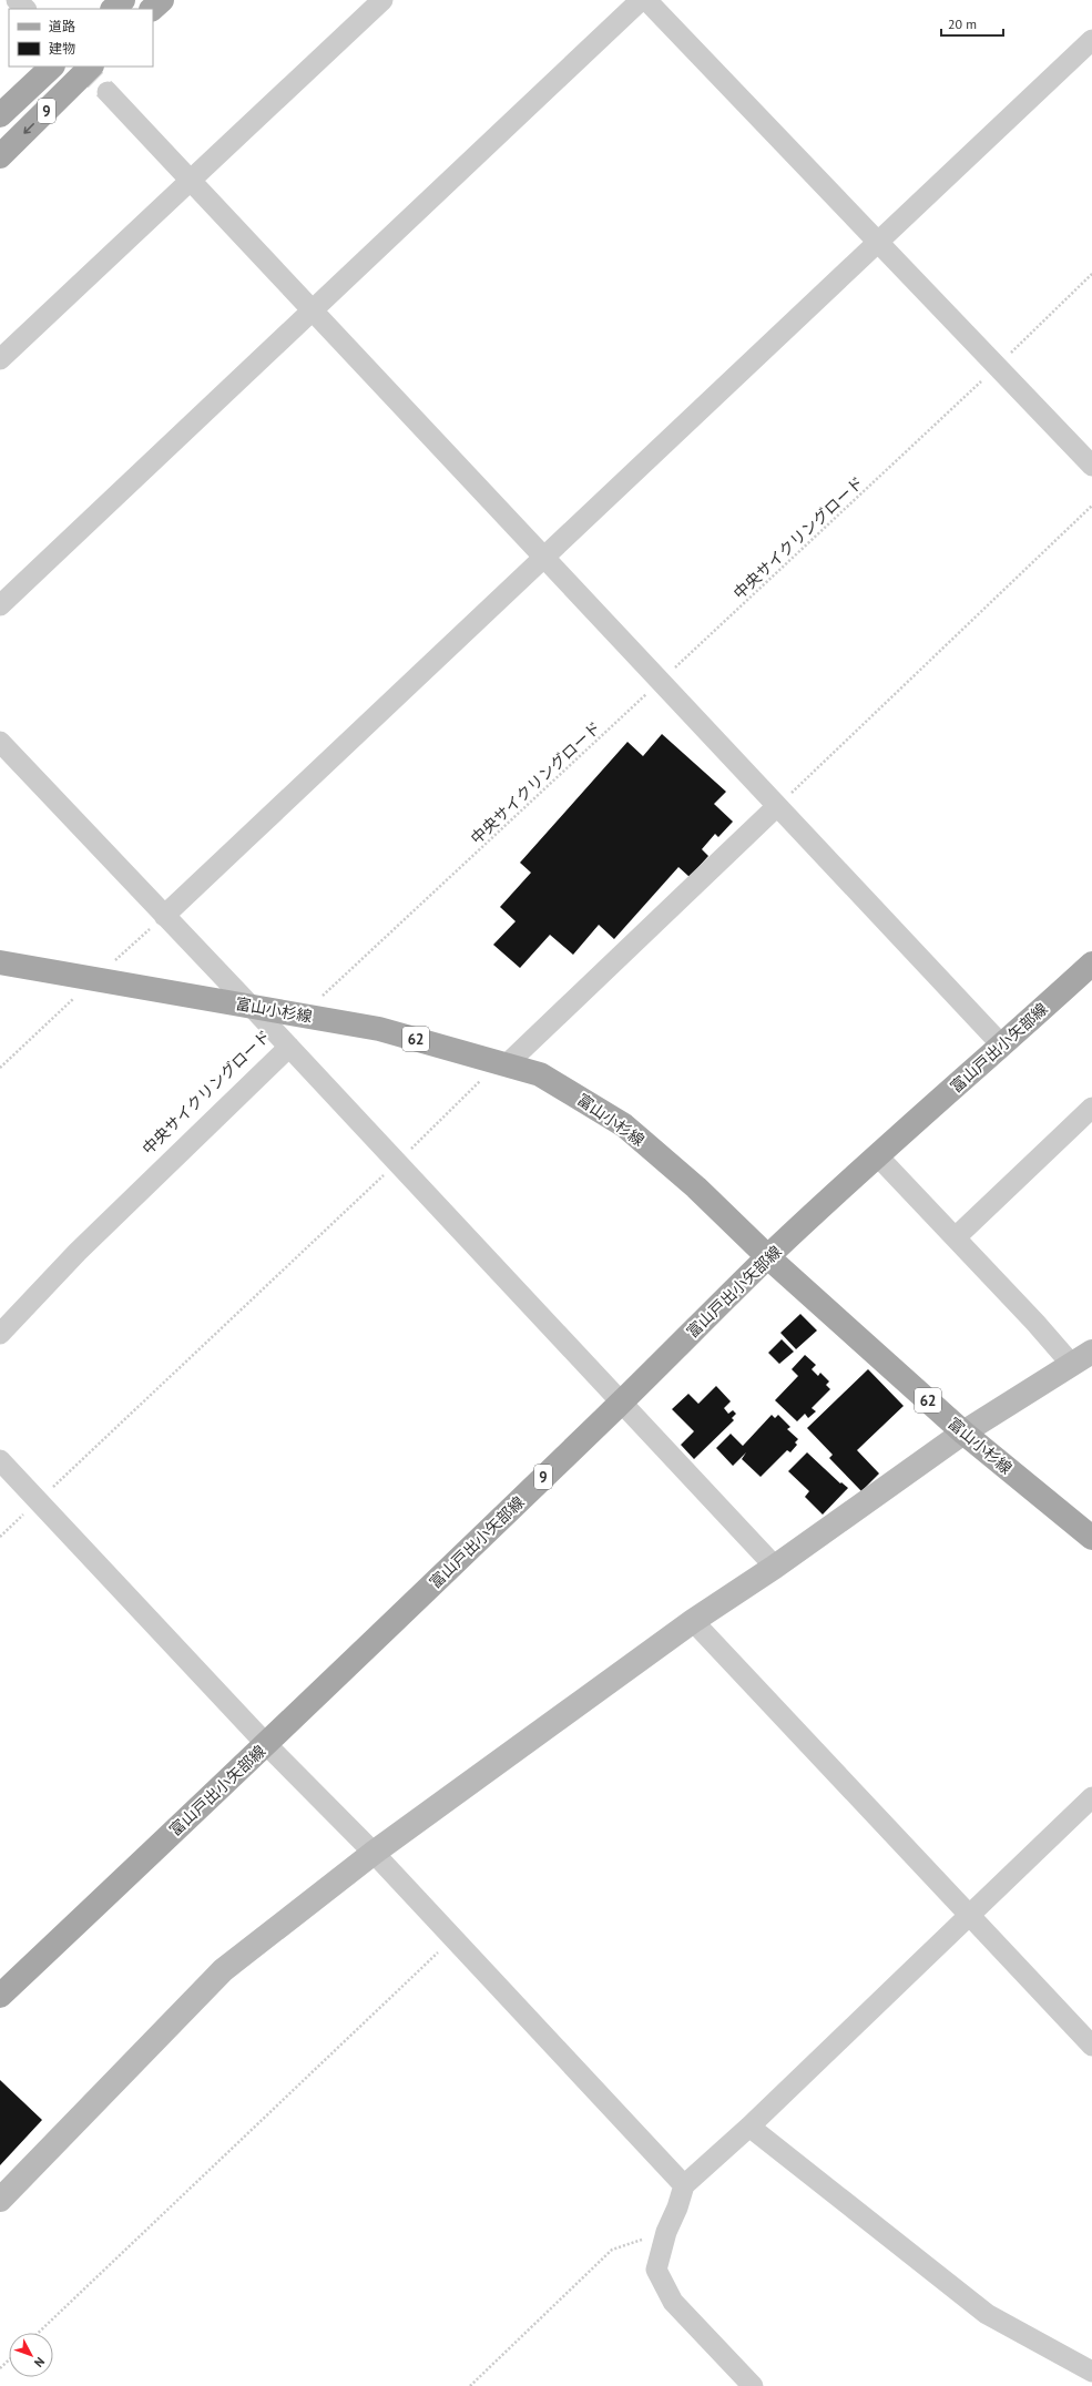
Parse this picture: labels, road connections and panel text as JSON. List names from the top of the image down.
{
  "streets": {
    "main road": [
      "9",
      "富山小杉線",
      "62",
      "富山戸出小矢部線"
    ],
    "path": ["中央サイクリングロード"]
  },
  "crossings": [
    ["中央サイクリングロード", "富山小杉線"],
    ["富山小杉線", "富山戸出小矢部線"]
  ],
  "legend": ["道路", "建物"],
  "scale_bar": "20 m",
  "north": "bottom right"
}
